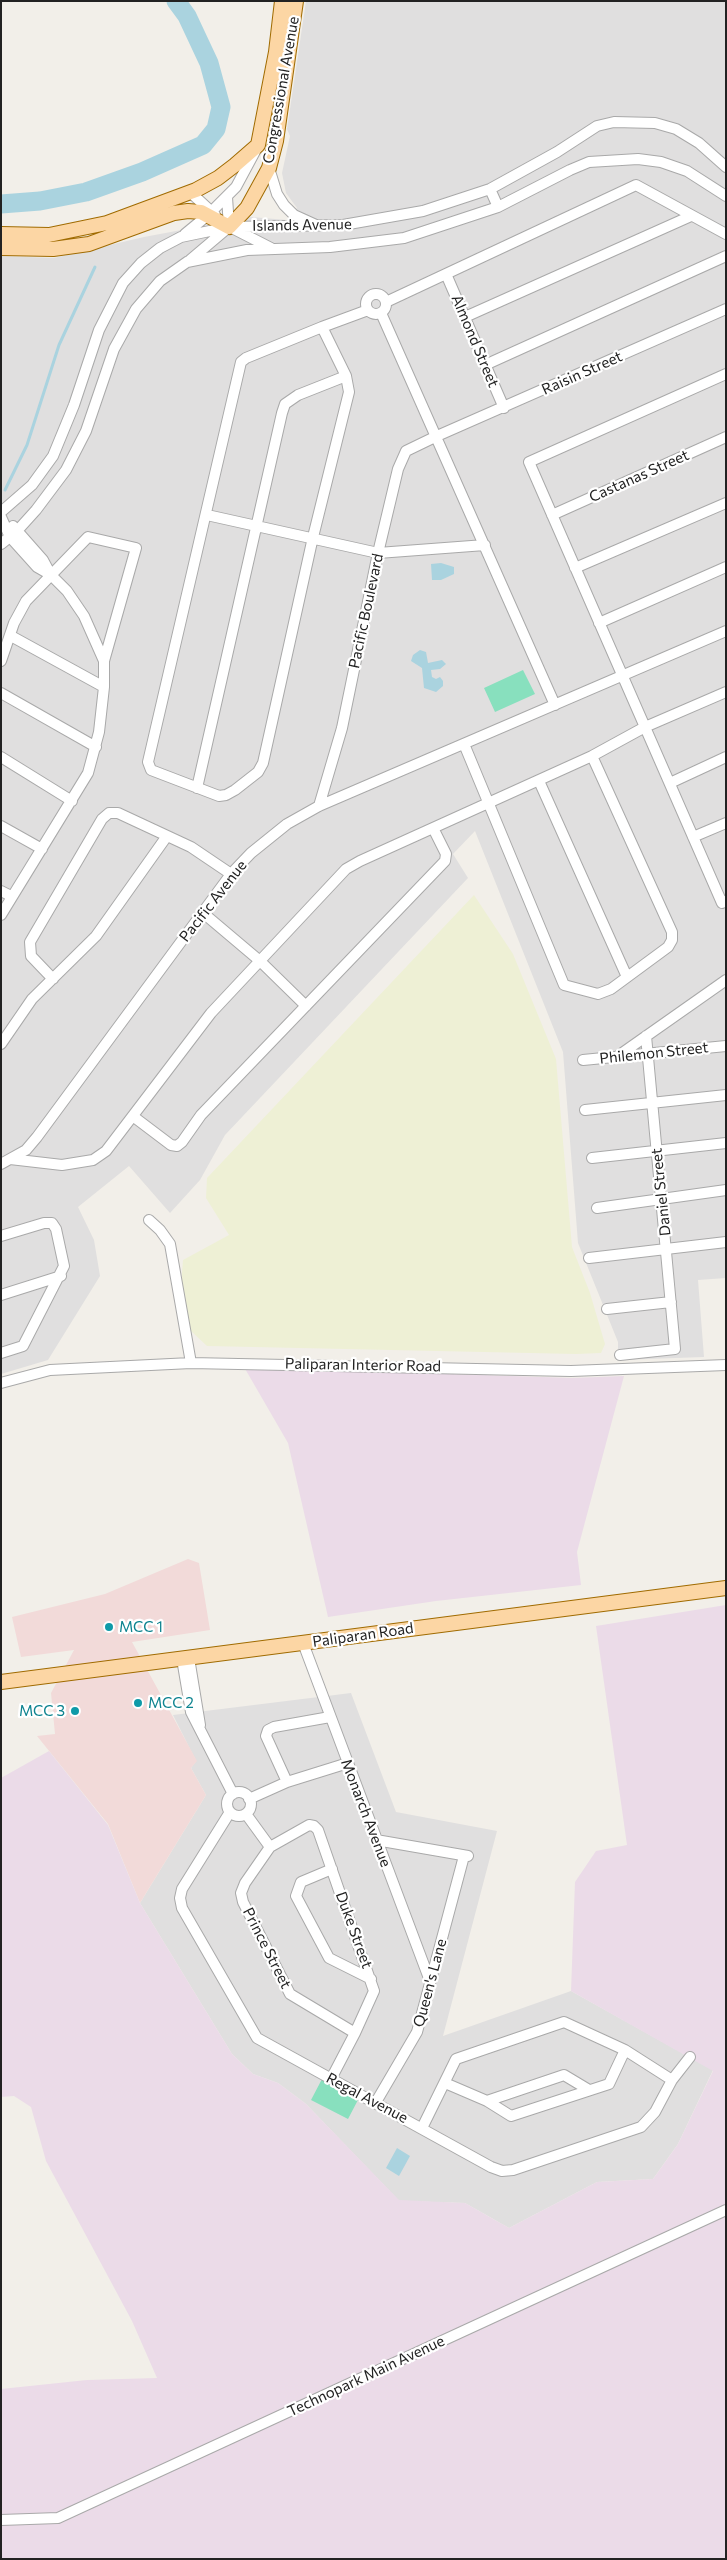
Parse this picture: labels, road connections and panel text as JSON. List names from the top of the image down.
{
  "streets": {
    "main road": ["Congressional Avenue", "Paliparan Road"],
    "street": [
      "Islands Avenue",
      "Almond Street",
      "Raisin Street",
      "Castanas Street",
      "Pacific Boulevard",
      "Pacific Avenue",
      "Philemon Street",
      "Daniel Street",
      "Paliparan Interior Road",
      "Monarch Avenue",
      "Duke Street",
      "Prince Street",
      "Queen's Lane",
      "Regal Avenue",
      "Technopark Main Avenue"
    ]
  },
  "crossings": [
    ["Congressional Avenue", "Islands Avenue"],
    ["Almond Street", "Raisin Street"],
    ["Raisin Street", "Pacific Boulevard"],
    ["Pacific Boulevard", "Pacific Avenue"],
    ["Philemon Street", "Daniel Street"],
    ["Paliparan Road", "Monarch Avenue"],
    ["Monarch Avenue", "Queen's Lane"],
    ["Duke Street", "Prince Street"],
    ["Duke Street", "Regal Avenue"],
    ["Queen's Lane", "Regal Avenue"]
  ],
  "places": ["MCC 1", "MCC 2", "MCC 3"]
}
